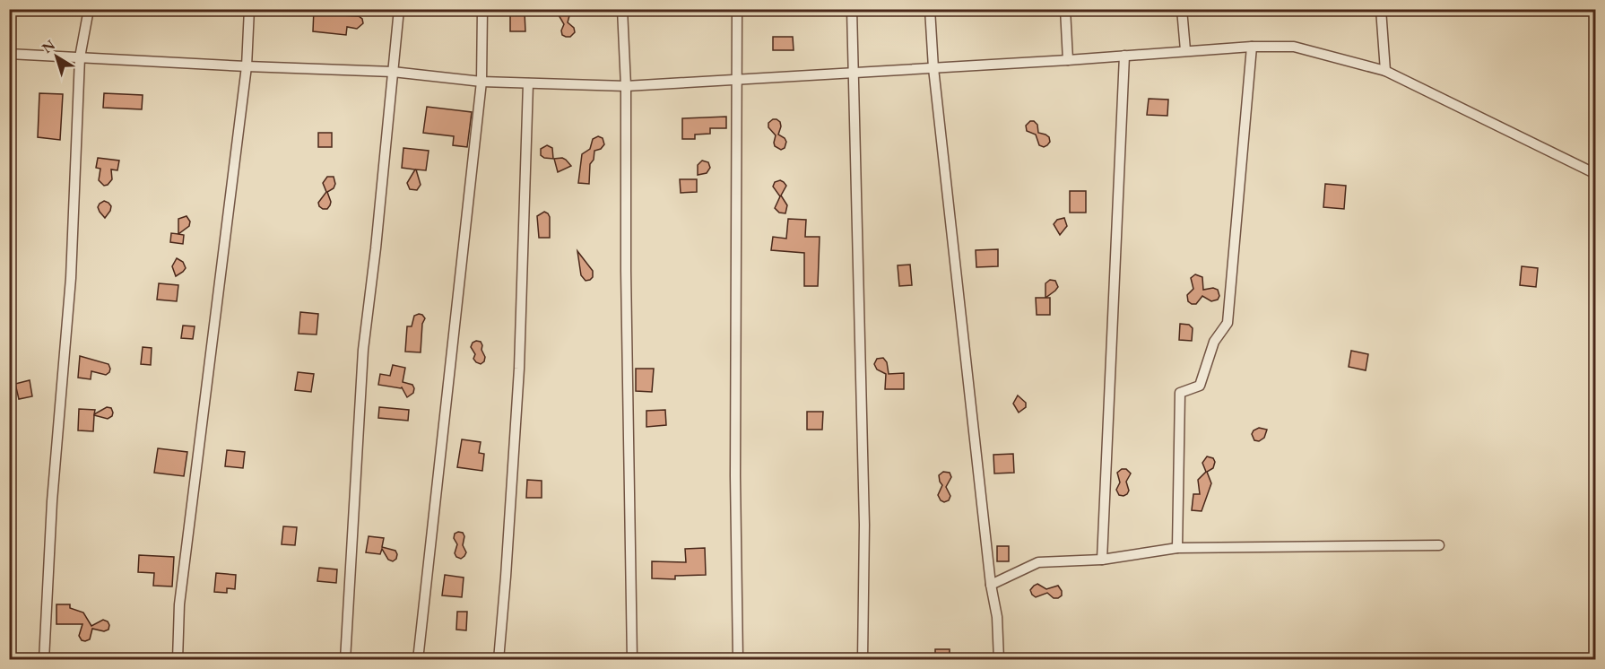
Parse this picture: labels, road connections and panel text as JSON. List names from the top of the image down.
{
  "north": "top left"
}
